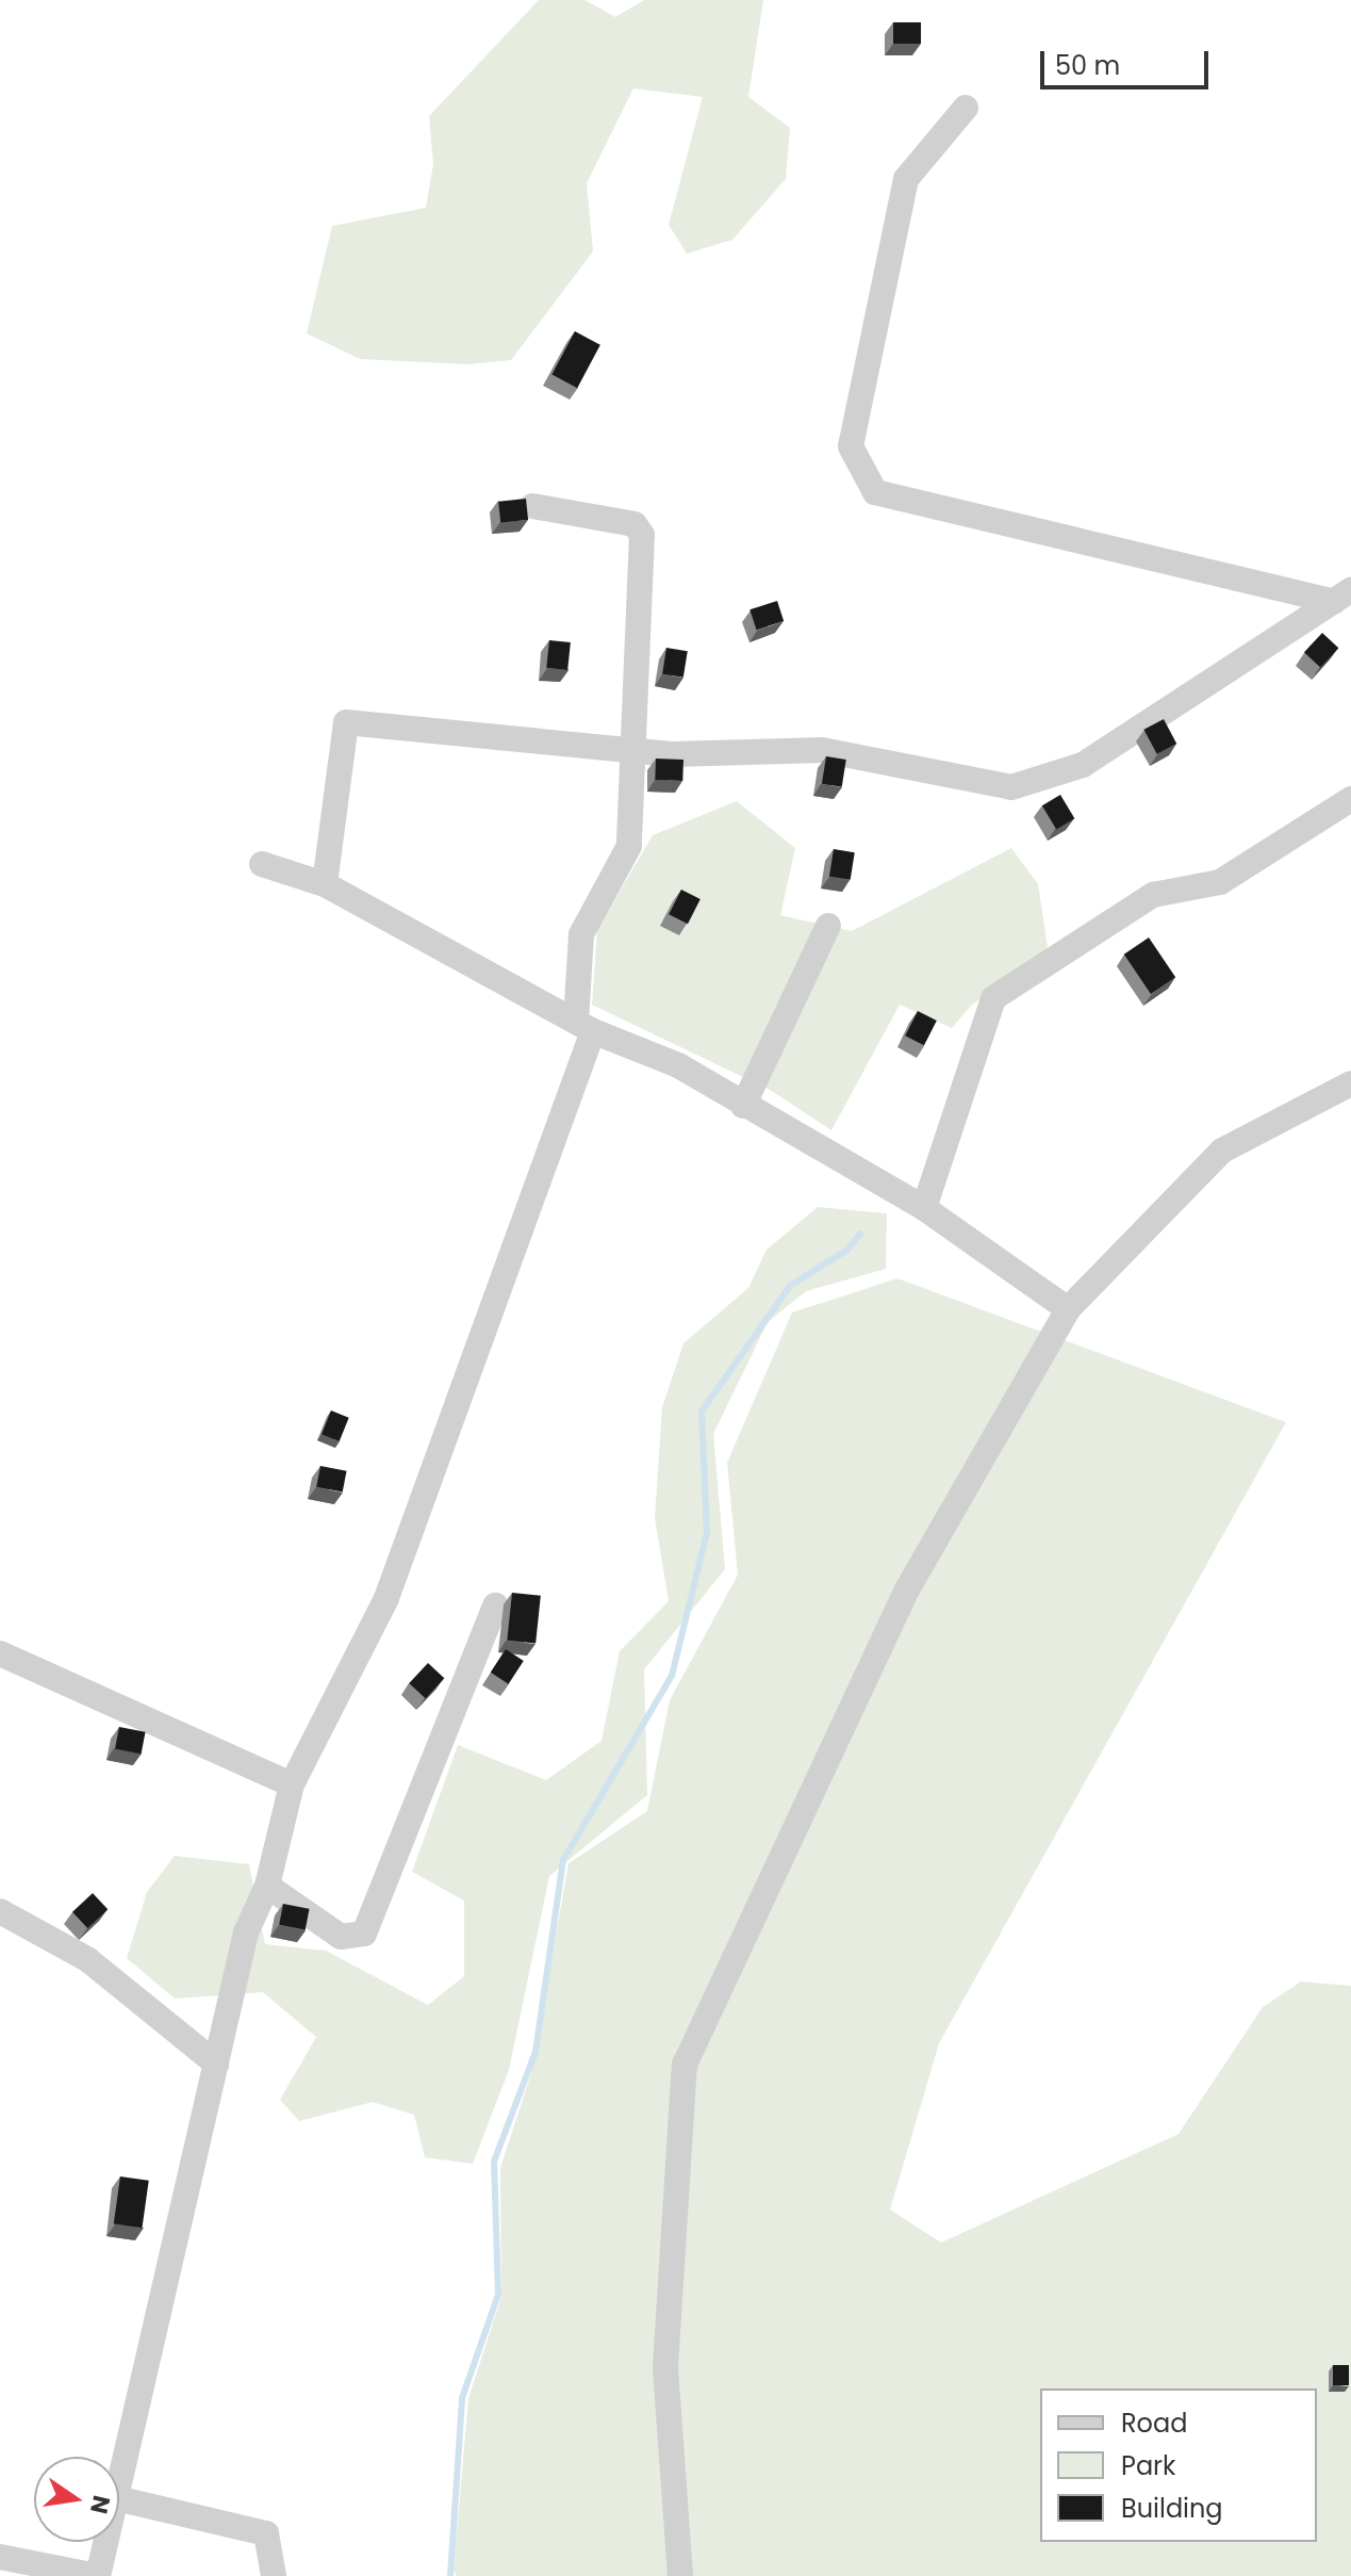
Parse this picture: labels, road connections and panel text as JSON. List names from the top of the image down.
{
  "legend": ["Road", "Park", "Building"],
  "scale_bar": "50 m",
  "north": "right"
}
